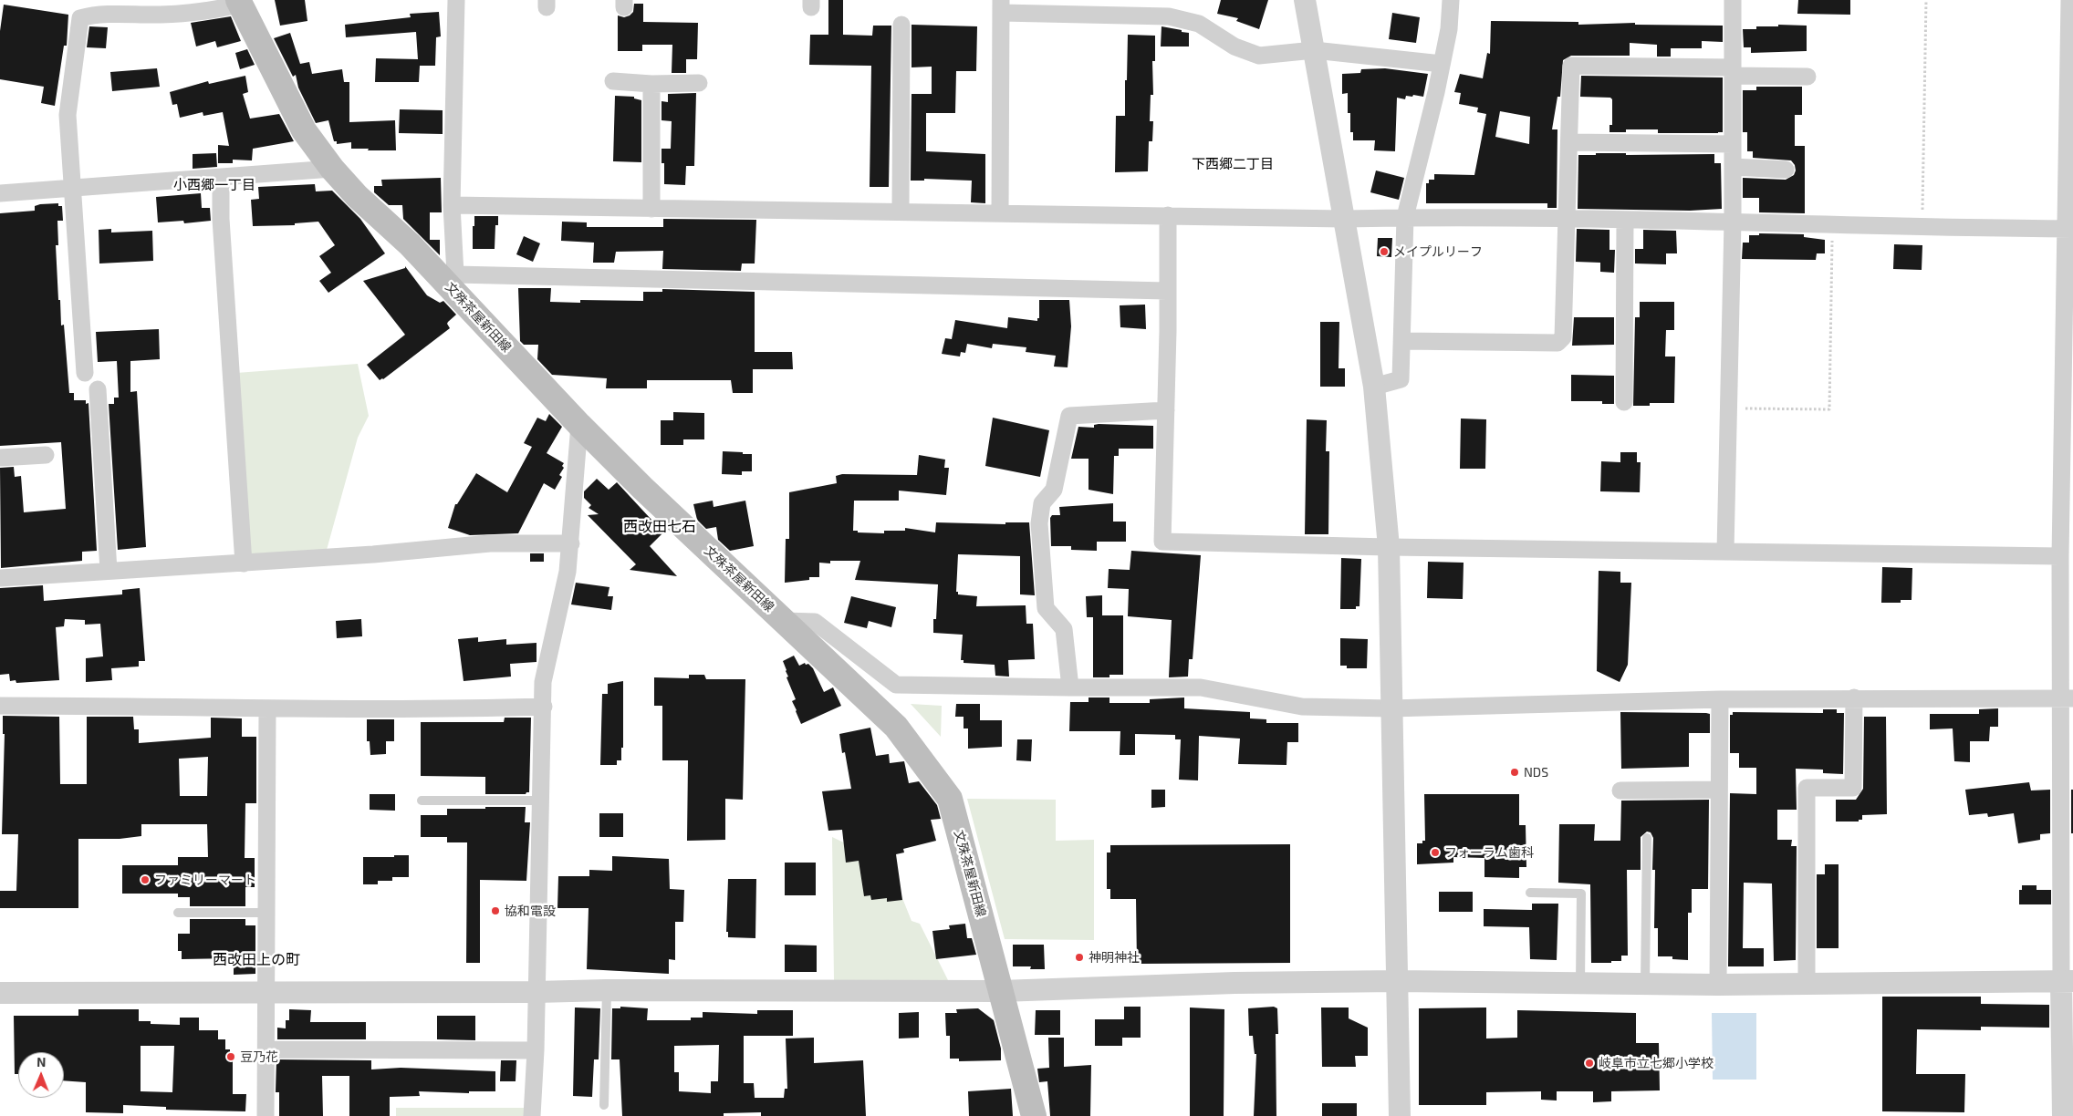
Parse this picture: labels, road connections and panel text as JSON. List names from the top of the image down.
{
  "streets": {
    "main road": ["文殊茶屋新田線"]
  },
  "districts": [
    "下西郷二丁目",
    "小西郷一丁目",
    "西改田七石",
    "西改田上の町"
  ],
  "places": [
    "メイプルリーフ",
    "NDS",
    "フォーラム歯科",
    "ファミリーマート",
    "協和電設",
    "神明神社",
    "豆乃花",
    "岐阜市立七郷小学校"
  ],
  "north": "top"
}
